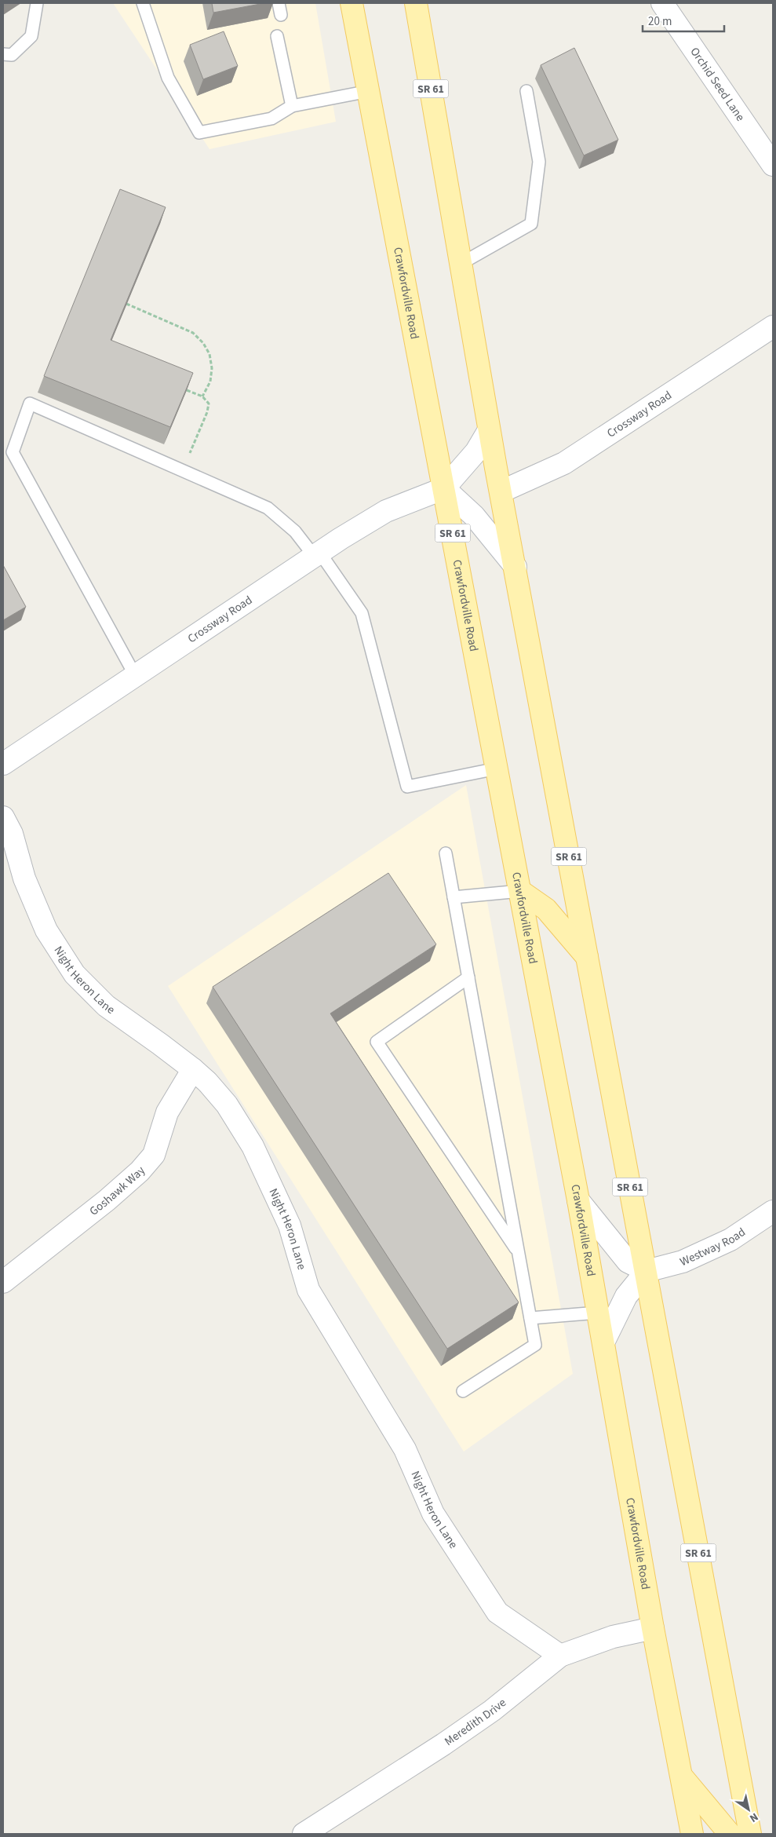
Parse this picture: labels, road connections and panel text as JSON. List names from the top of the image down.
{
  "streets": {
    "main road": ["SR 61", "Crawfordville Road"],
    "street": [
      "Orchid Seed Lane",
      "Crossway Road",
      "Night Heron Lane",
      "Goshawk Way",
      "Westway Road",
      "Meredith Drive"
    ]
  },
  "crossings": [
    ["SR 61", "Crossway Road"],
    ["SR 61", "Westway Road"],
    ["Crawfordville Road", "Crossway Road"],
    ["Crawfordville Road", "Meredith Drive"],
    ["Night Heron Lane", "Goshawk Way"],
    ["Night Heron Lane", "Meredith Drive"]
  ],
  "scale_bar": "20 m",
  "north": "bottom right"
}
